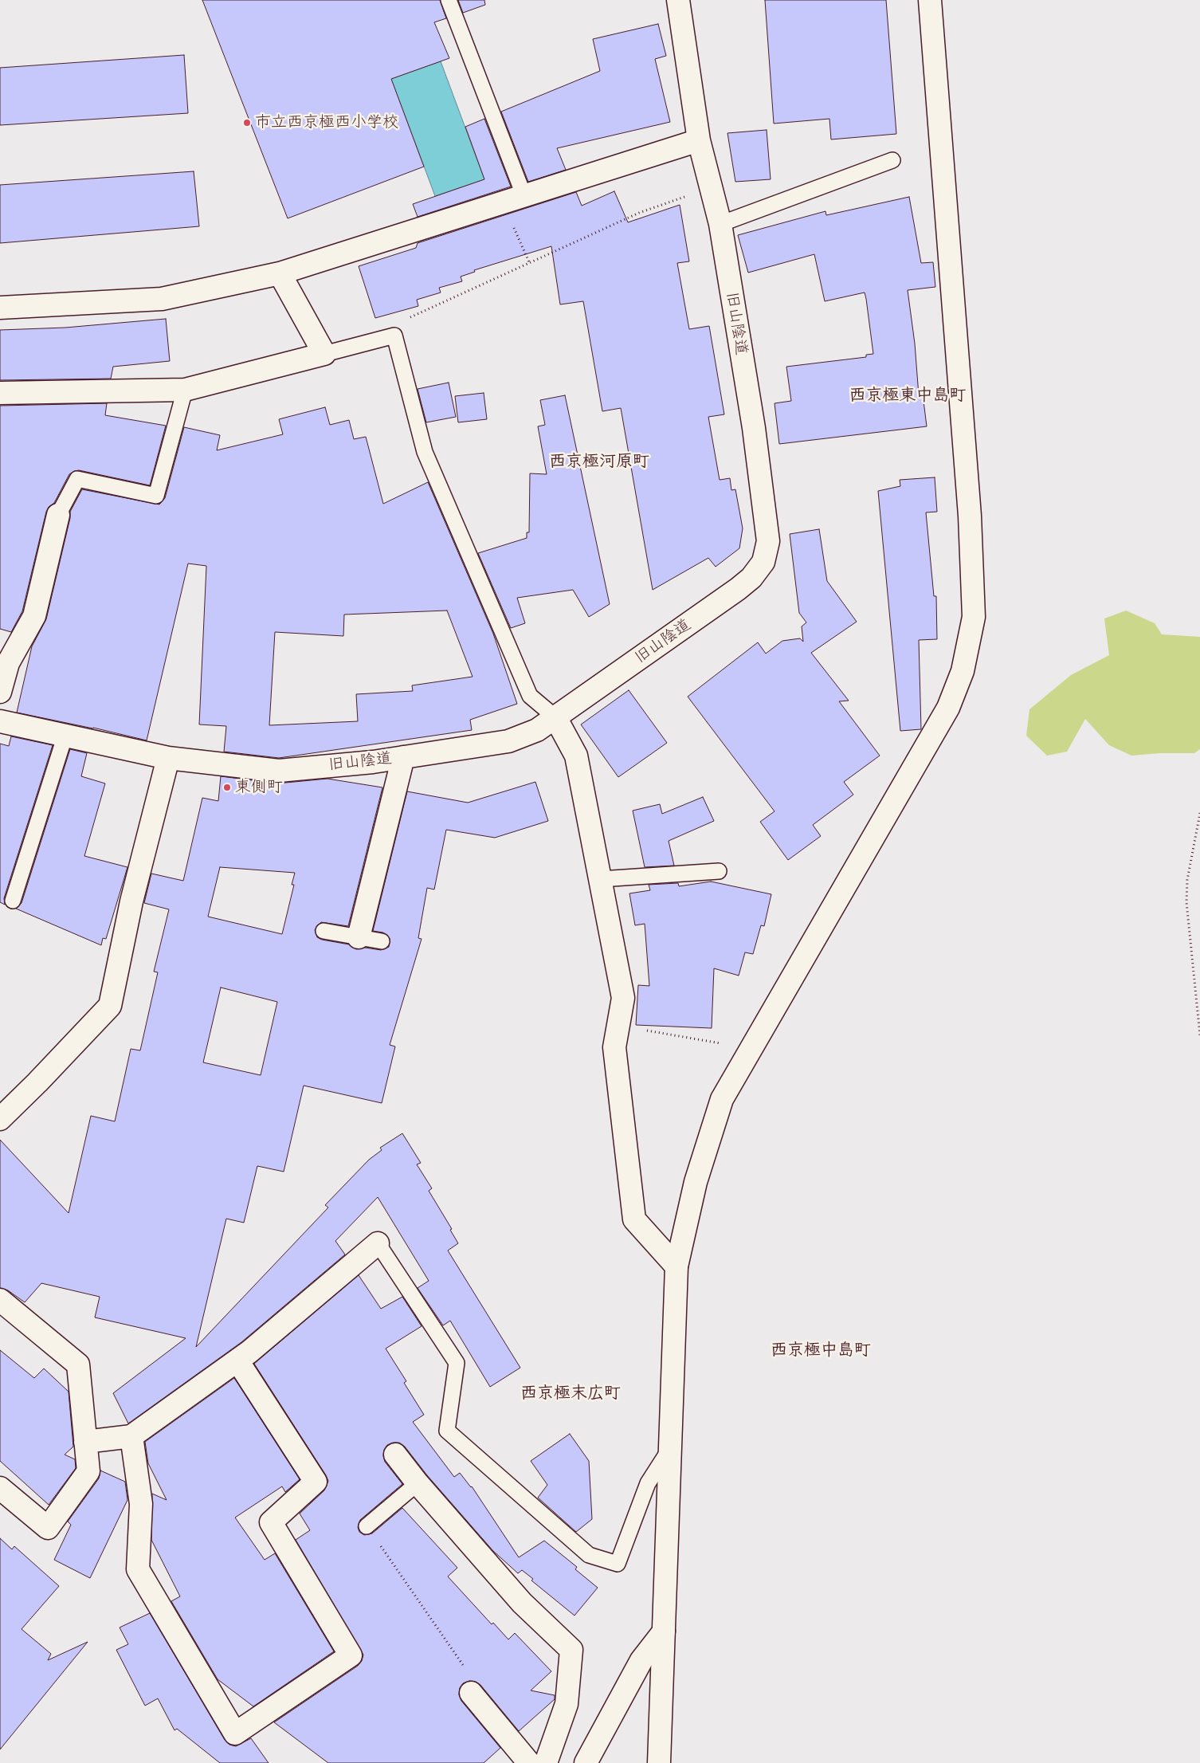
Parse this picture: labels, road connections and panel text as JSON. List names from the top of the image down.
{
  "streets": {
    "street": ["旧山陰道"]
  },
  "districts": [
    "西京極東中島町",
    "西京極河原町",
    "西京極中島町",
    "西京極末広町"
  ],
  "places": ["市立西京極西小学校", "東側町"]
}
